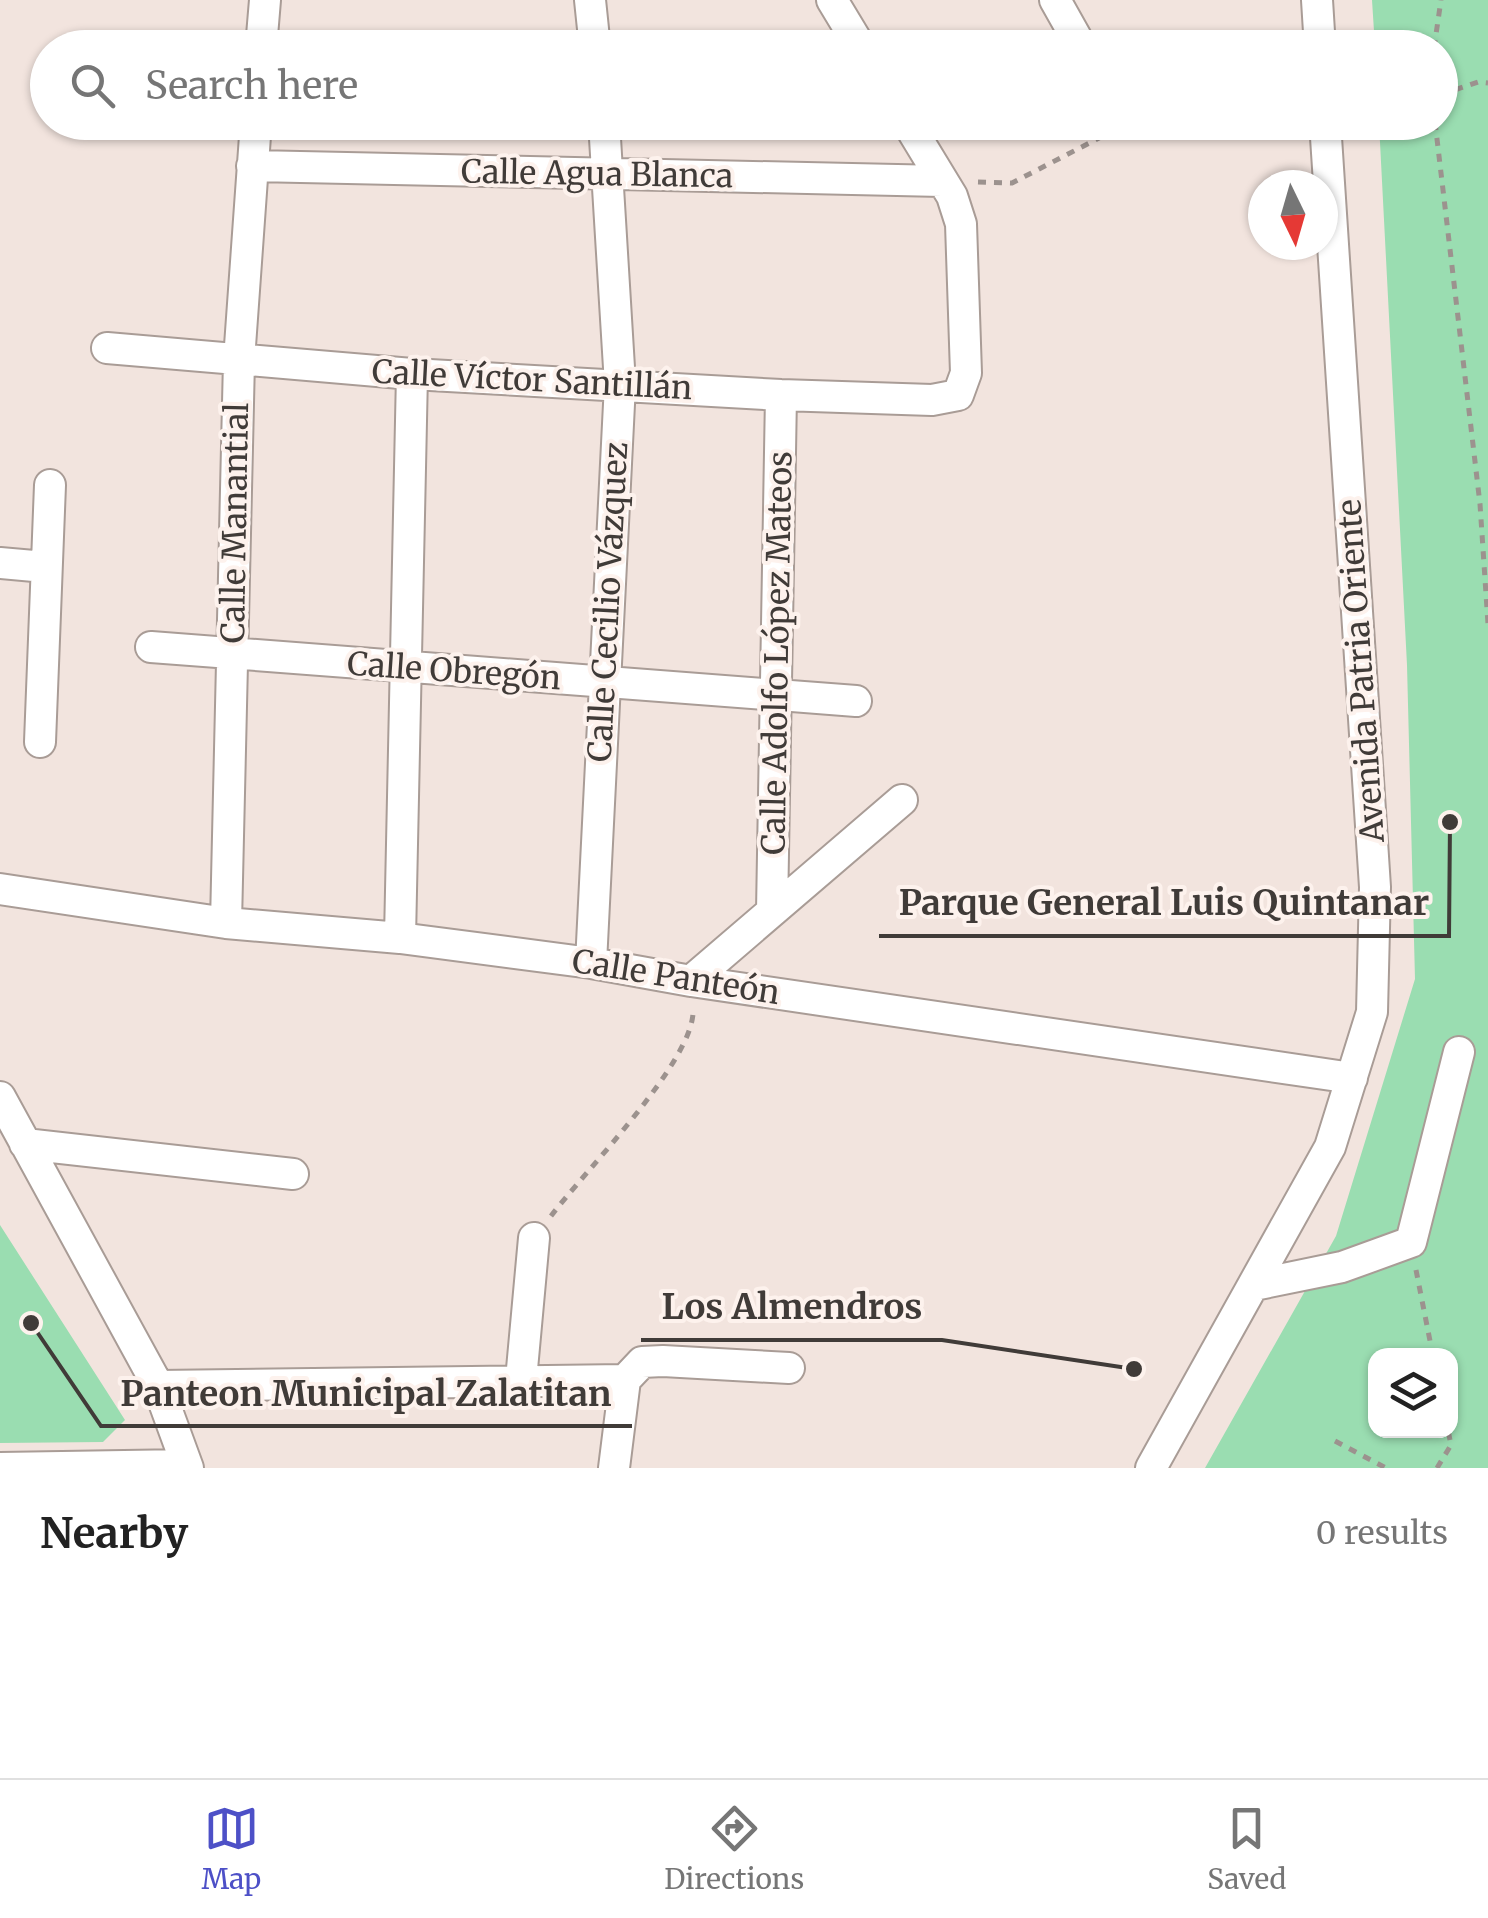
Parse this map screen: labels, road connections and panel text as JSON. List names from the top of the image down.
{
  "streets": {
    "street": [
      "Calle Agua Blanca",
      "Calle Víctor Santillán",
      "Calle Manantial",
      "Calle Cecilio Vázquez",
      "Calle Adolfo López Mateos",
      "Calle Obregón",
      "Avenida Patria Oriente",
      "Calle Panteón"
    ]
  },
  "crossings": [
    ["Calle Agua Blanca", "Calle Víctor Santillán"],
    ["Calle Agua Blanca", "Calle Manantial"],
    ["Calle Agua Blanca", "Calle Cecilio Vázquez"],
    ["Calle Víctor Santillán", "Calle Manantial"],
    ["Calle Víctor Santillán", "Calle Cecilio Vázquez"],
    ["Calle Víctor Santillán", "Calle Adolfo López Mateos"],
    ["Calle Manantial", "Calle Obregón"],
    ["Calle Manantial", "Calle Panteón"],
    ["Calle Cecilio Vázquez", "Calle Obregón"],
    ["Calle Cecilio Vázquez", "Calle Panteón"],
    ["Calle Adolfo López Mateos", "Calle Obregón"],
    ["Avenida Patria Oriente", "Calle Panteón"]
  ],
  "places": ["Parque General Luis Quintanar", "Panteon Municipal Zalatitan", "Los Almendros"],
  "north": "bottom",
  "page": {
    "search": "Search here",
    "heading": ["Nearby", "0 results"],
    "nav": ["Map", "Directions", "Saved"]
  }
}
